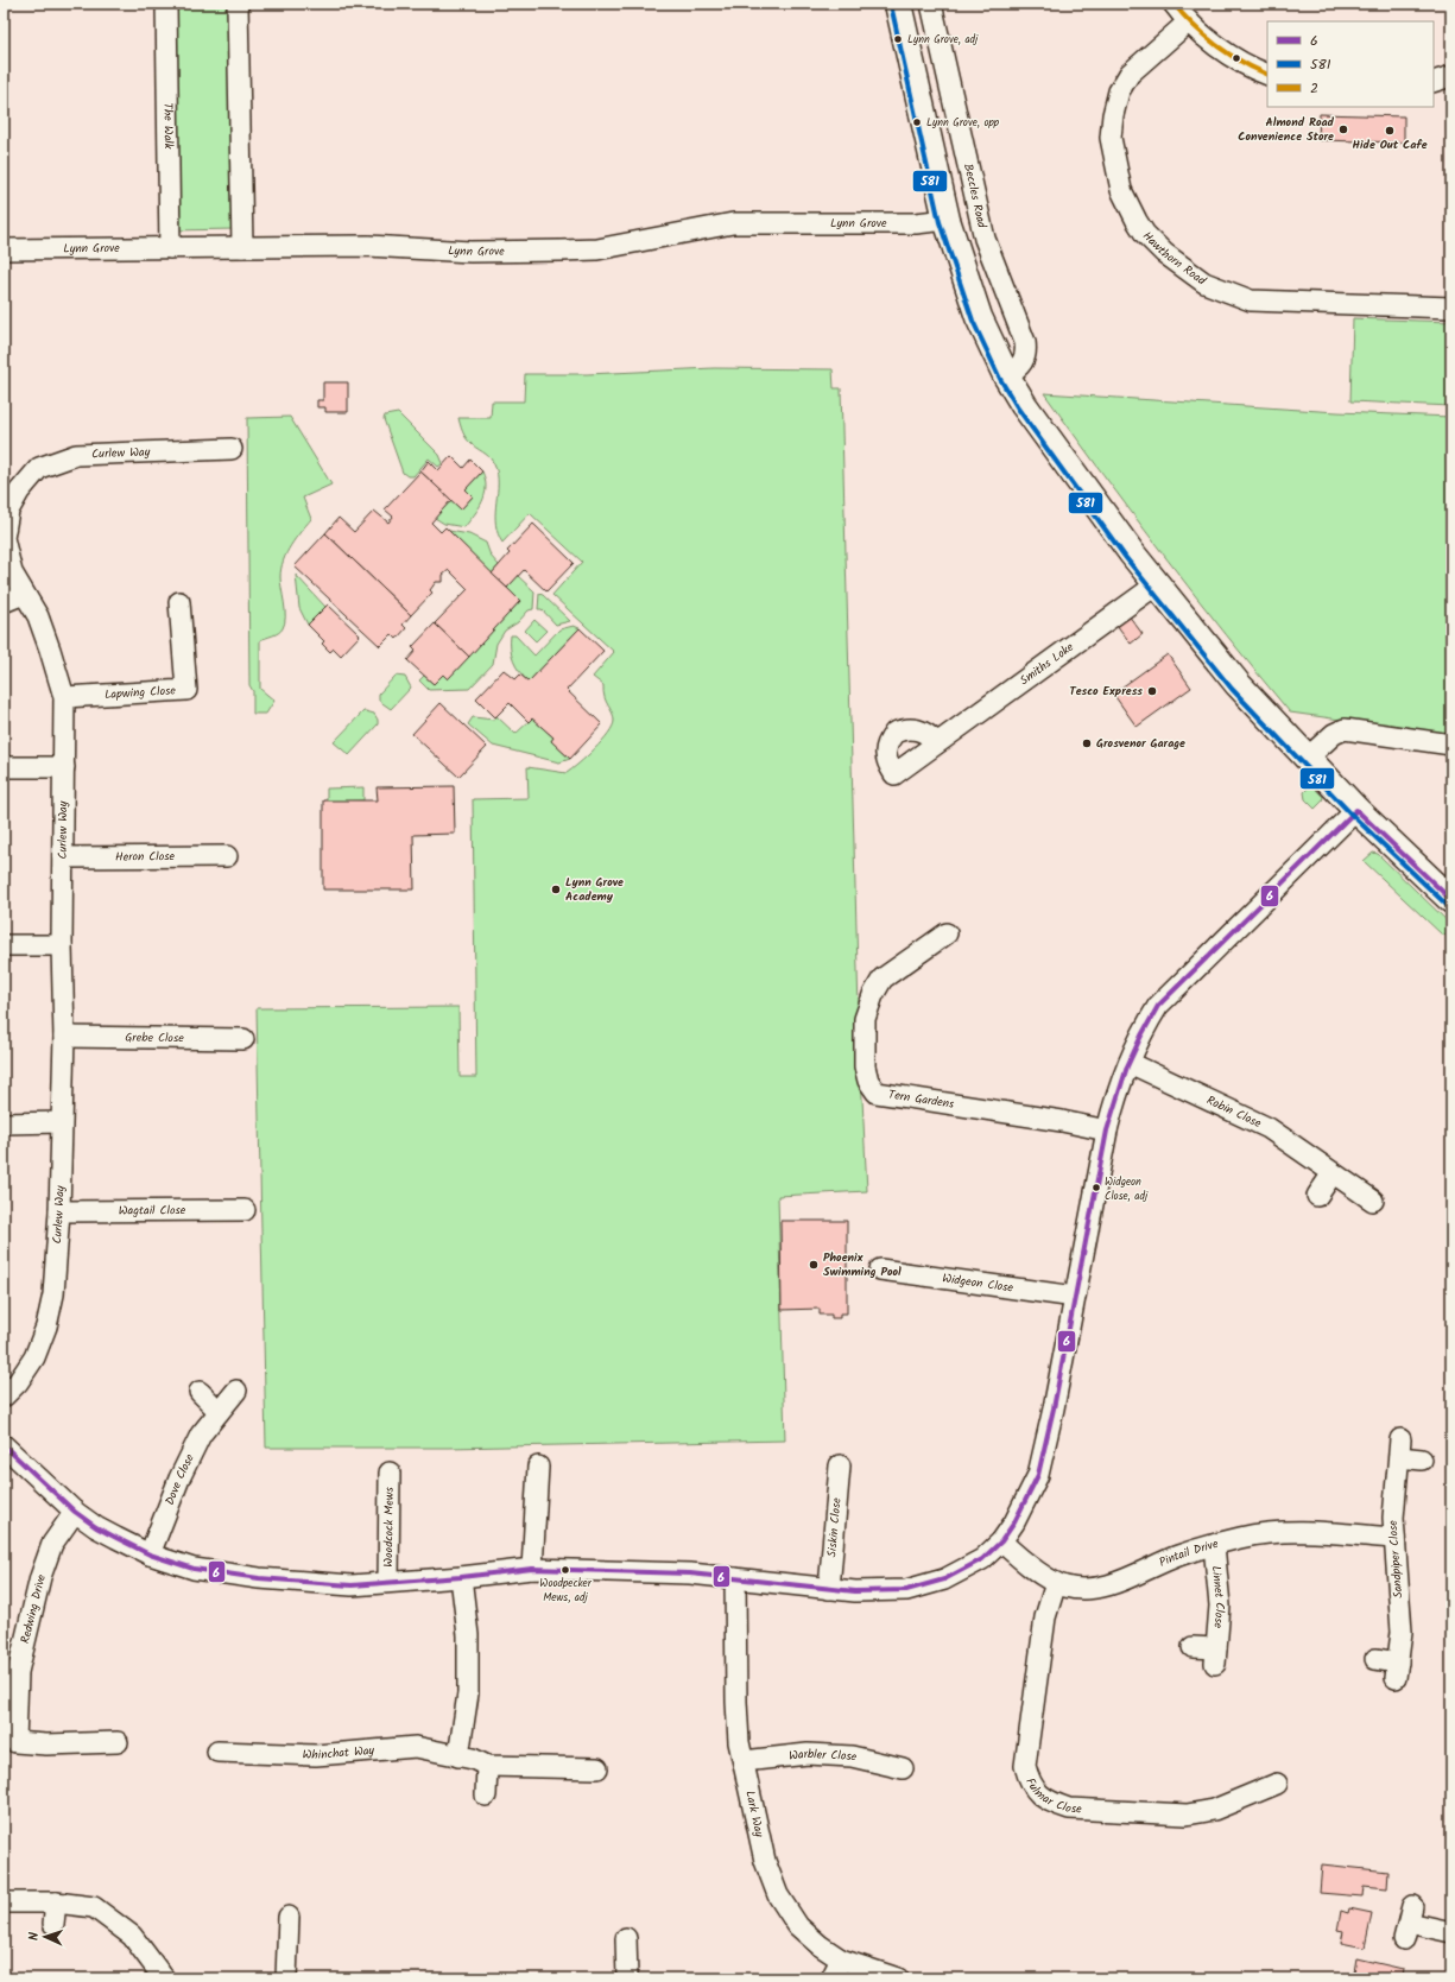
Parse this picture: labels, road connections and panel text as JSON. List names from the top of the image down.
{
  "streets": {
    "street": [
      "The Walk",
      "Beccles Road",
      "Lynn Grove",
      "Hawthorn Road",
      "Curlew Way",
      "Smiths Loke",
      "Lapwing Close",
      "Heron Close",
      "Grebe Close",
      "Tern Gardens",
      "Robin Close",
      "Wagtail Close",
      "Widgeon Close",
      "Dove Close",
      "Woodcock Mews",
      "Siskin Close",
      "Pintail Drive",
      "Sandpiper Close",
      "Linnet Close",
      "Redwing Drive",
      "Whinchat Way",
      "Warbler Close",
      "Fulmar Close",
      "Lark Way"
    ]
  },
  "crossings": [
    ["The Walk", "Lynn Grove"],
    ["Curlew Way", "Lapwing Close"],
    ["Curlew Way", "Heron Close"],
    ["Curlew Way", "Grebe Close"],
    ["Curlew Way", "Wagtail Close"],
    ["Pintail Drive", "Sandpiper Close"],
    ["Pintail Drive", "Linnet Close"],
    ["Pintail Drive", "Fulmar Close"],
    ["Warbler Close", "Lark Way"]
  ],
  "places": [
    "Lynn Grove, adj",
    "Lynn Grove, opp",
    "Almond Road Convenience Store",
    "Hide Out Cafe",
    "Tesco Express",
    "Grosvenor Garage",
    "Lynn Grove Academy",
    "Widgeon Close, adj",
    "Phoenix Swimming Pool",
    "Woodpecker Mews, adj"
  ],
  "lines": ["transit line 2", "transit line 581", "transit line 6"],
  "legend": ["6", "581", "2"],
  "north": "left"
}
